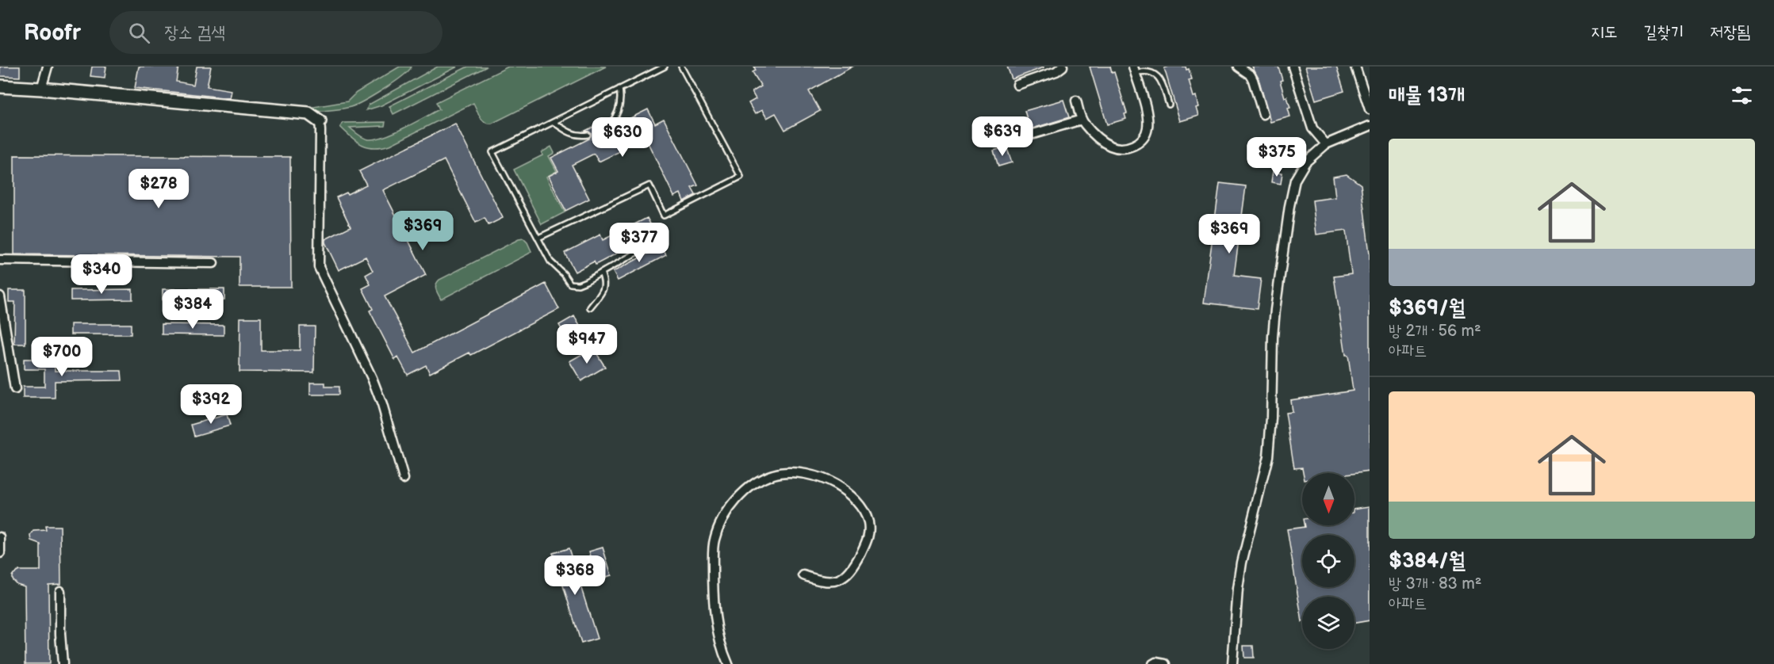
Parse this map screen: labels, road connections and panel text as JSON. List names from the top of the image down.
{
  "north": "bottom",
  "page": {
    "header": "Roofr",
    "search": "장소 검색",
    "nav": ["지도", "길찾기", "저장됨"],
    "heading": "매물 13개",
    "price": [
      "$639",
      "$630",
      "$375",
      "$278",
      "$369",
      "$369",
      "$377",
      "$340",
      "$384",
      "$947",
      "$700",
      "$392",
      "$368"
    ],
    "list": [
      {
        "name": "$369/월",
        "note": "방 2개 · 56 m² · 아파트"
      },
      {
        "name": "$384/월",
        "note": "방 3개 · 83 m² · 아파트"
      }
    ]
  }
}
